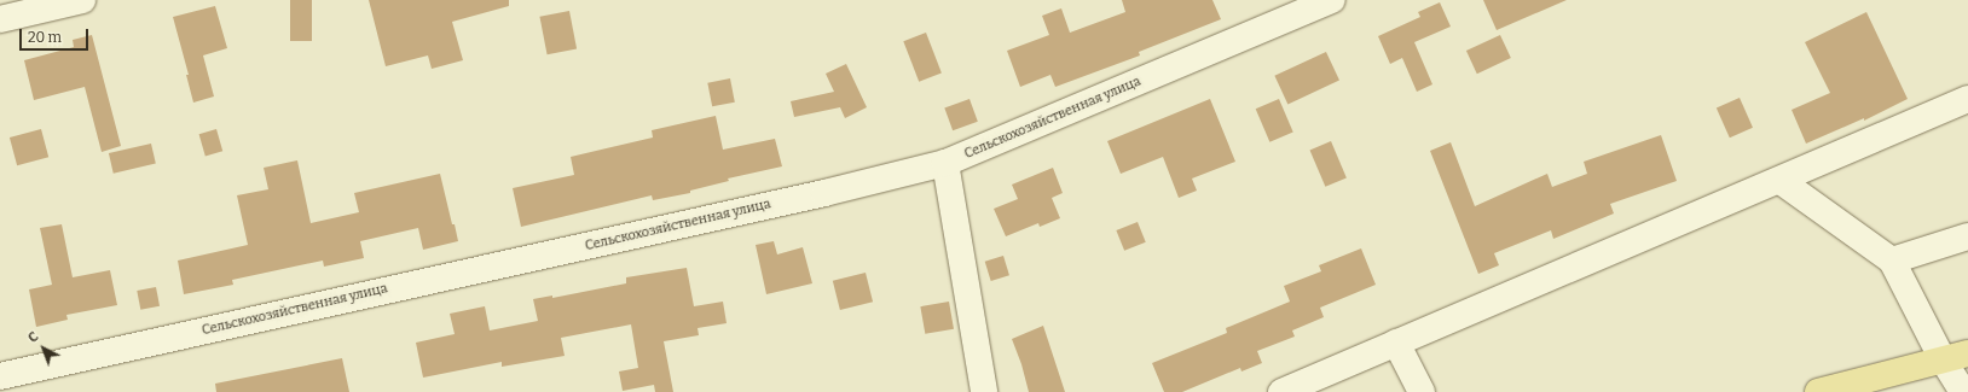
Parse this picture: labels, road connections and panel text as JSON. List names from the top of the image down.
{
  "streets": {
    "street": ["Сельскохозяйственная улица"]
  },
  "scale_bar": "20 m",
  "north": "top left"
}
